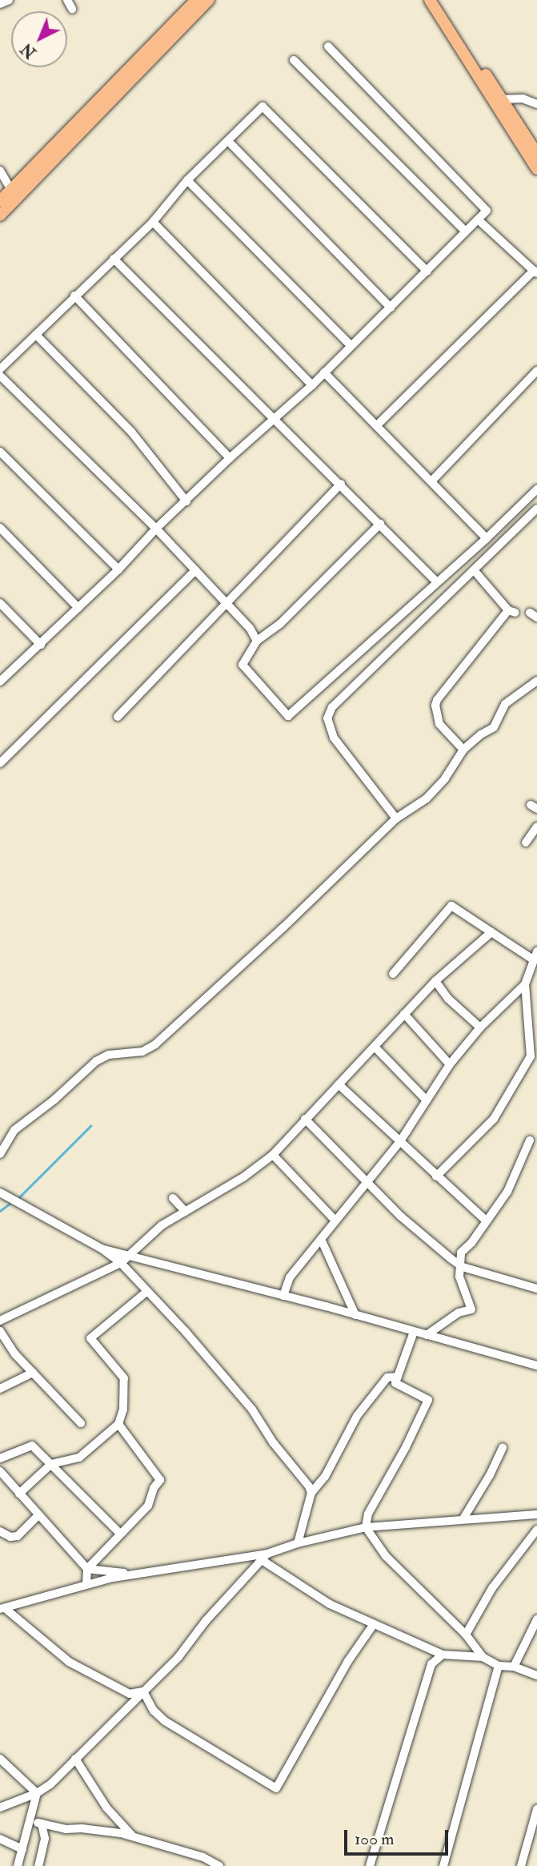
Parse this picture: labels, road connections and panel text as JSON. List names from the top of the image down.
{
  "scale_bar": "100 m",
  "north": "bottom left"
}
